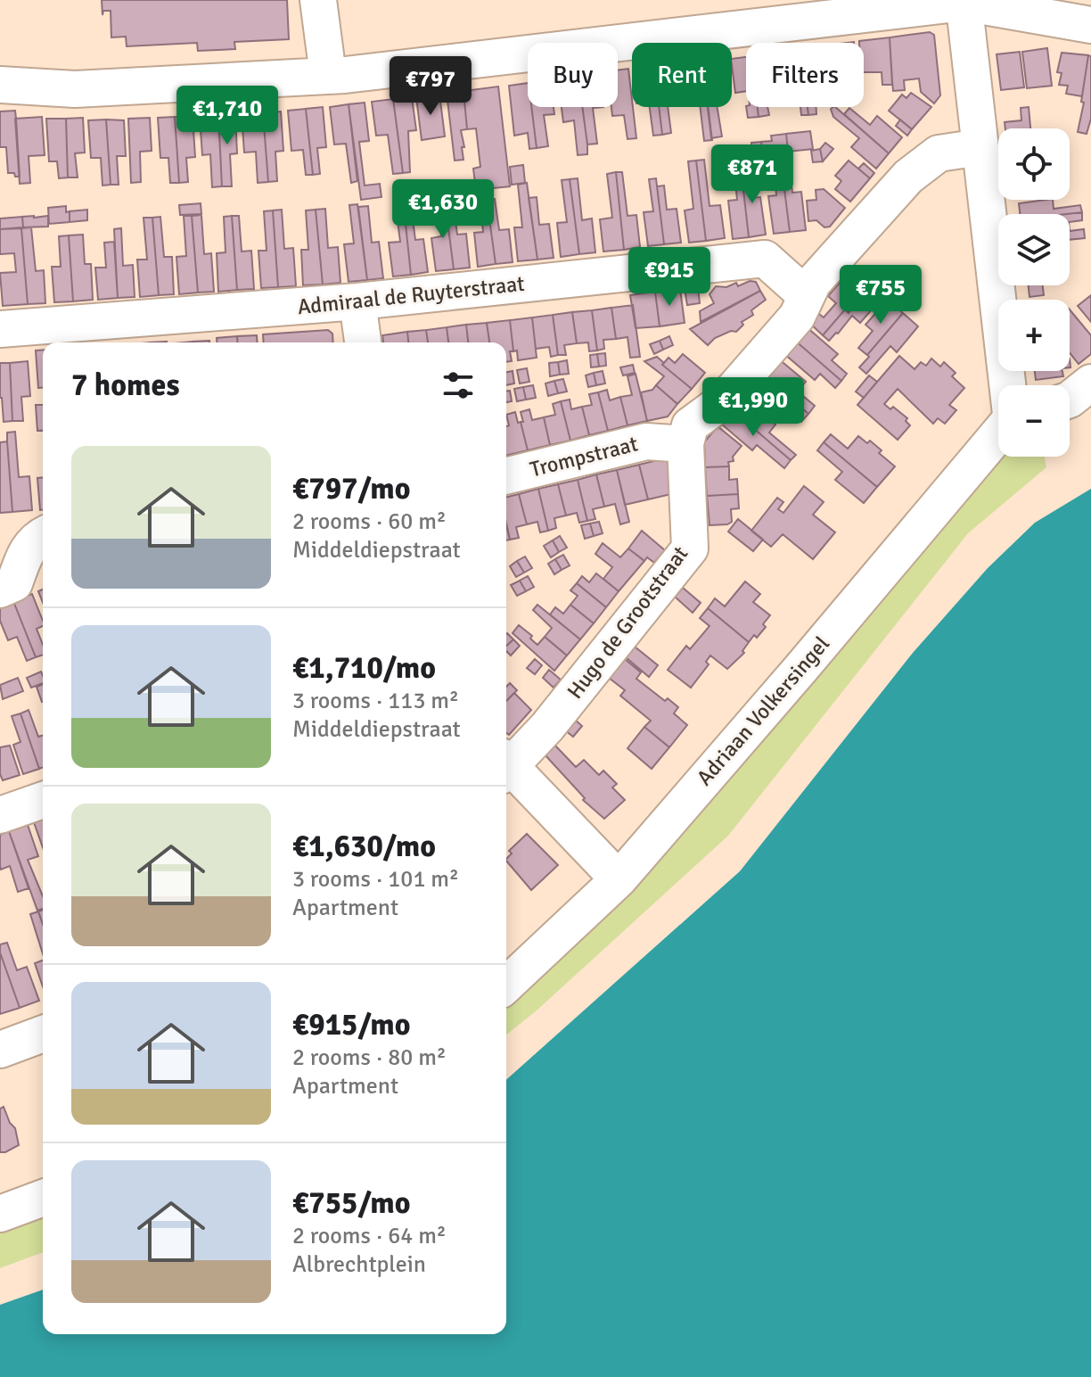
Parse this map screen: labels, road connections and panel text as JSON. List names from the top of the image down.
{
  "streets": {
    "street": [
      "Admiraal de Ruyterstraat",
      "Trompstraat",
      "Hugo de Grootstraat",
      "Adriaan Volkersingel"
    ]
  },
  "crossings": [
    ["Trompstraat", "Hugo de Grootstraat"]
  ],
  "page": {
    "chip": ["Buy", "Rent", "Filters"],
    "price": [
      "€797",
      "€1,710",
      "€871",
      "€1,630",
      "€915",
      "€755",
      "€1,990"
    ],
    "map_buttons": ["+", "−"],
    "heading": "7 homes",
    "list": [
      {
        "name": "€797/mo",
        "note": "2 rooms · 60 m² · Middeldiepstraat"
      },
      {
        "name": "€1,710/mo",
        "note": "3 rooms · 113 m² · Middeldiepstraat"
      },
      {
        "name": "€1,630/mo",
        "note": "3 rooms · 101 m² · Apartment"
      },
      {
        "name": "€915/mo",
        "note": "2 rooms · 80 m² · Apartment"
      },
      {
        "name": "€755/mo",
        "note": "2 rooms · 64 m² · Albrechtplein"
      }
    ]
  }
}
